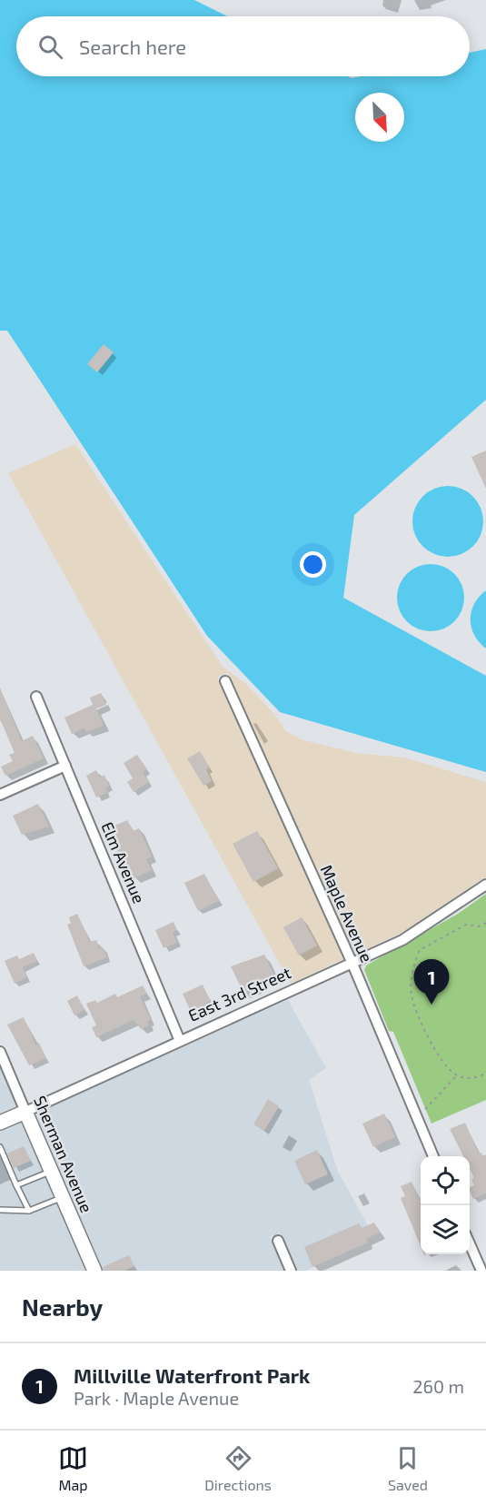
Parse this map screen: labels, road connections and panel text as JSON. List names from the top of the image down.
{
  "streets": {
    "street": [
      "Elm Avenue",
      "Maple Avenue",
      "East 3rd Street",
      "Sherman Avenue"
    ]
  },
  "crossings": [
    ["Elm Avenue", "East 3rd Street"],
    ["Maple Avenue", "East 3rd Street"],
    ["East 3rd Street", "Sherman Avenue"]
  ],
  "north": "bottom right",
  "page": {
    "search": "Search here",
    "pins": "1",
    "heading": "Nearby",
    "list": [
      {
        "mark": "1",
        "name": "Millville Waterfront Park",
        "note": "Park · Maple Avenue",
        "value": "260 m"
      }
    ],
    "nav": ["Map", "Directions", "Saved"]
  }
}
